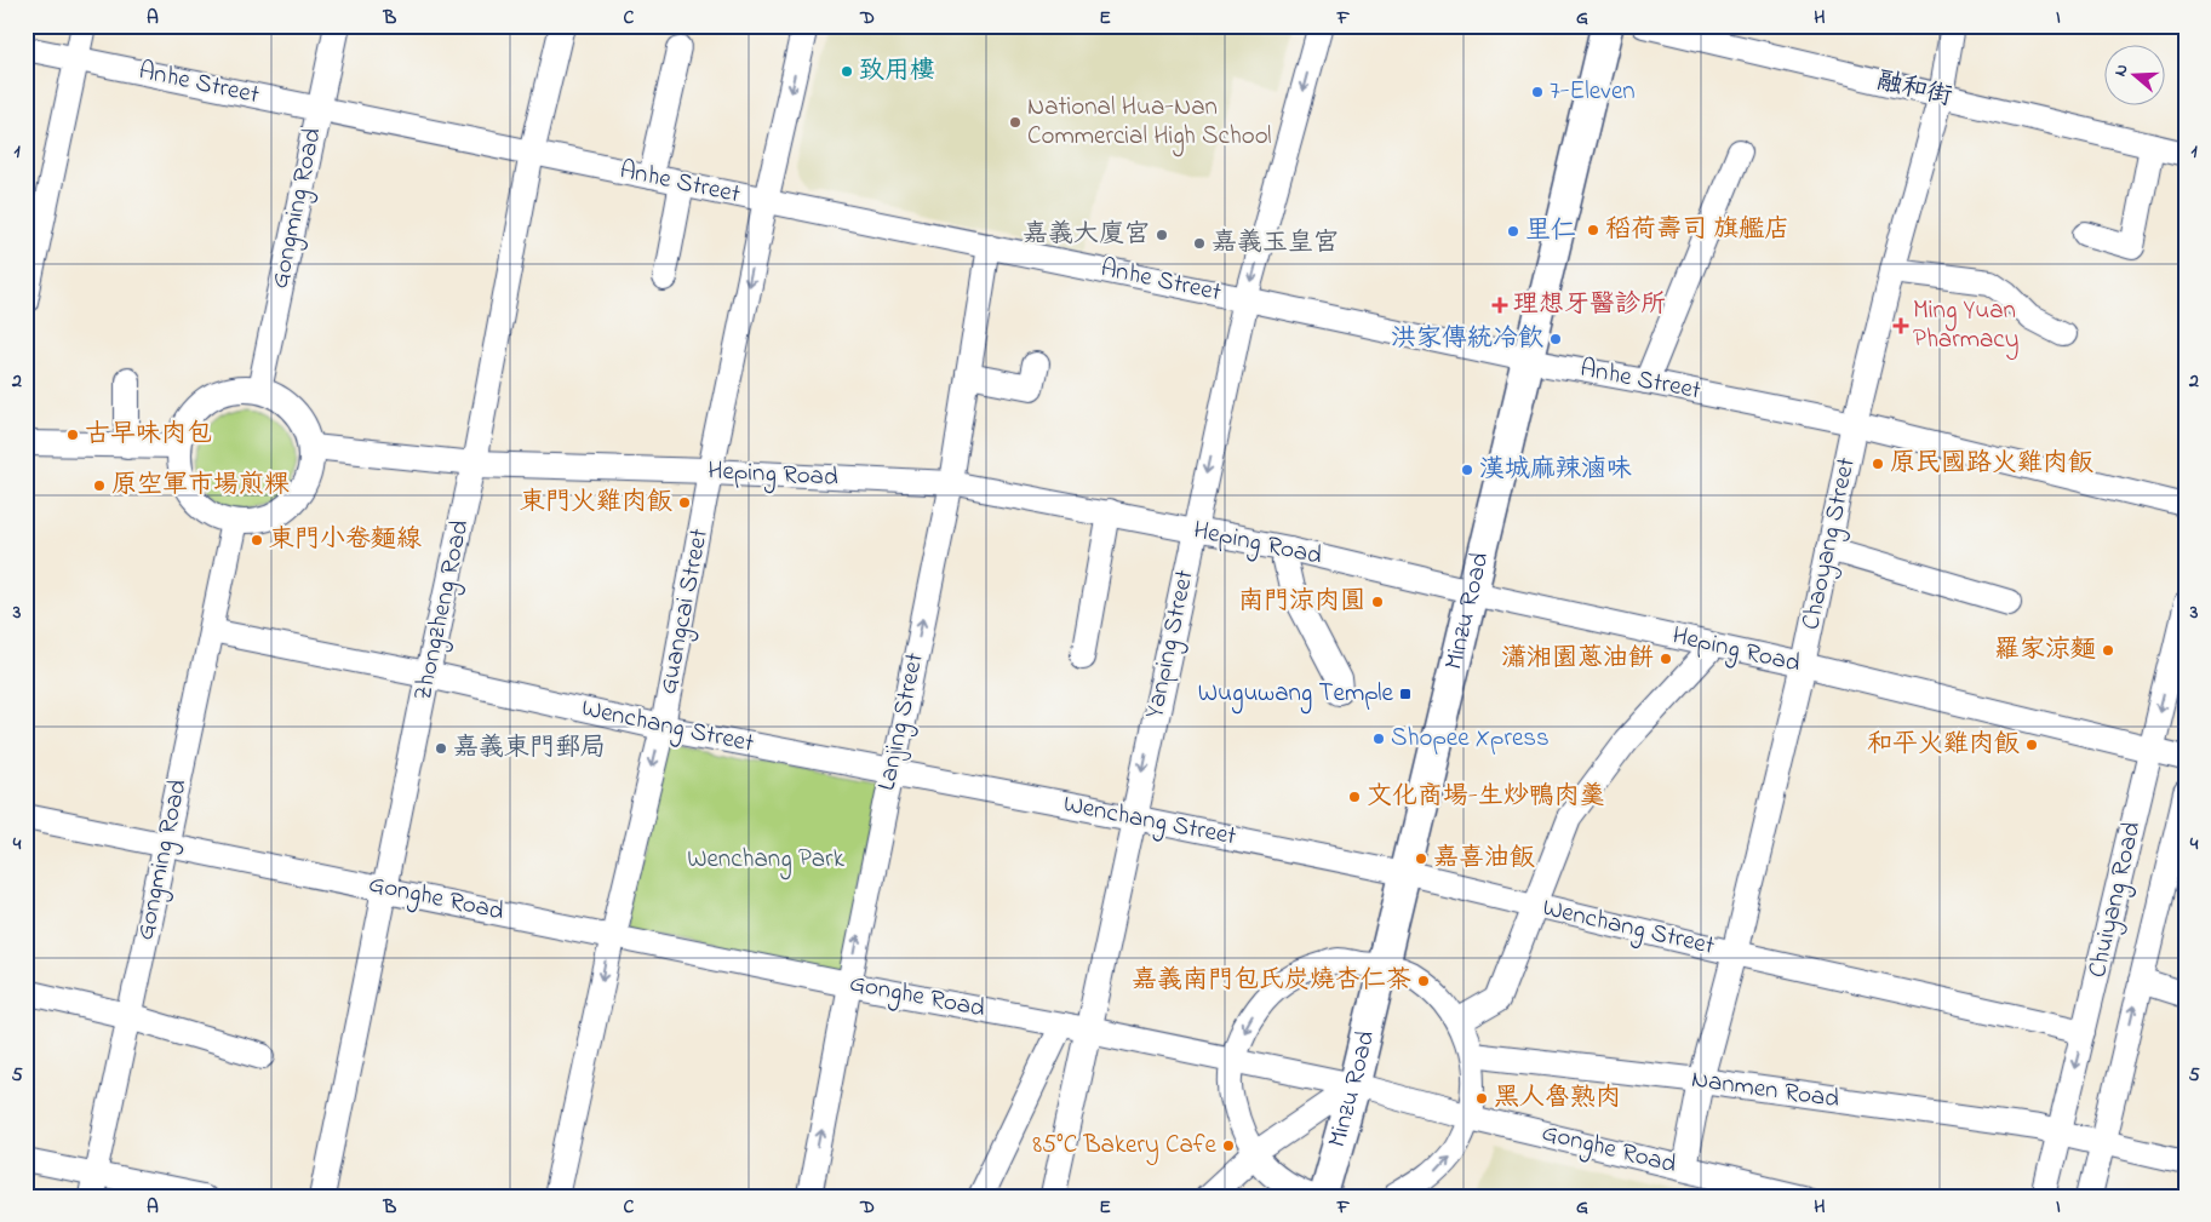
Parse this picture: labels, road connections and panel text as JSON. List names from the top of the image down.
{
  "streets": {
    "main road": ["Minzu Road"],
    "street": [
      "Anhe Street",
      "融和街",
      "Gongming Road",
      "Heping Road",
      "Chaoyang Street",
      "Zhongzheng Road",
      "Guangcai Street",
      "Yanping Street",
      "Lanjing Street",
      "Wenchang Street",
      "Gonghe Road",
      "Chuiyang Road",
      "Nanmen Road"
    ]
  },
  "crossings": [
    ["Anhe Street", "Gongming Road"],
    ["Anhe Street", "Chaoyang Street"],
    ["Anhe Street", "Zhongzheng Road"],
    ["Anhe Street", "Guangcai Street"],
    ["Anhe Street", "Minzu Road"],
    ["Anhe Street", "Yanping Street"],
    ["Anhe Street", "Lanjing Street"],
    ["融和街", "Chaoyang Street"],
    ["Gongming Road", "Heping Road"],
    ["Gongming Road", "Wenchang Street"],
    ["Gongming Road", "Gonghe Road"],
    ["Heping Road", "Chaoyang Street"],
    ["Heping Road", "Zhongzheng Road"],
    ["Heping Road", "Guangcai Street"],
    ["Heping Road", "Minzu Road"],
    ["Heping Road", "Yanping Street"],
    ["Heping Road", "Lanjing Street"],
    ["Heping Road", "Chuiyang Road"],
    ["Chaoyang Street", "Wenchang Street"],
    ["Chaoyang Street", "Gonghe Road"],
    ["Chaoyang Street", "Nanmen Road"],
    ["Zhongzheng Road", "Wenchang Street"],
    ["Zhongzheng Road", "Gonghe Road"],
    ["Guangcai Street", "Wenchang Street"],
    ["Guangcai Street", "Gonghe Road"],
    ["Minzu Road", "Wenchang Street"],
    ["Minzu Road", "Gonghe Road"],
    ["Yanping Street", "Wenchang Street"],
    ["Yanping Street", "Gonghe Road"],
    ["Lanjing Street", "Wenchang Street"],
    ["Lanjing Street", "Gonghe Road"],
    ["Wenchang Street", "Chuiyang Road"],
    ["Chuiyang Road", "Nanmen Road"]
  ],
  "one_way": ["Guangcai Street", "Yanping Street"],
  "parks": ["Wenchang Park"],
  "places": {
    "other": [
      "致用樓",
      "7-Eleven",
      "National Hua-Nan Commercial High School",
      "稻荷壽司 旗艦店",
      "里仁",
      "嘉義大廈宮",
      "嘉義玉皇宮",
      "洪家傳統冷飲",
      "古早味肉包",
      "原民國路火雞肉飯",
      "漢城麻辣滷味",
      "原空軍市場煎粿",
      "東門火雞肉飯",
      "東門小卷麵線",
      "南門涼肉圓",
      "羅家涼麵",
      "瀟湘園蔥油餅",
      "Shopee Xpress",
      "和平火雞肉飯",
      "嘉義東門郵局",
      "文化商場-生炒鴨肉羹",
      "嘉喜油飯",
      "嘉義南門包氏炭燒杏仁茶",
      "黑人魯熟肉",
      "85°C Bakery Cafe"
    ],
    "health": ["理想牙醫診所", "Ming Yuan Pharmacy"],
    "transit": ["Wuguwang Temple"]
  },
  "north": "left",
  "grid": {
    "columns": [
      "A",
      "B",
      "C",
      "D",
      "E",
      "F",
      "G",
      "H",
      "I"
    ],
    "rows": [
      "1",
      "2",
      "3",
      "4",
      "5"
    ]
  }
}
